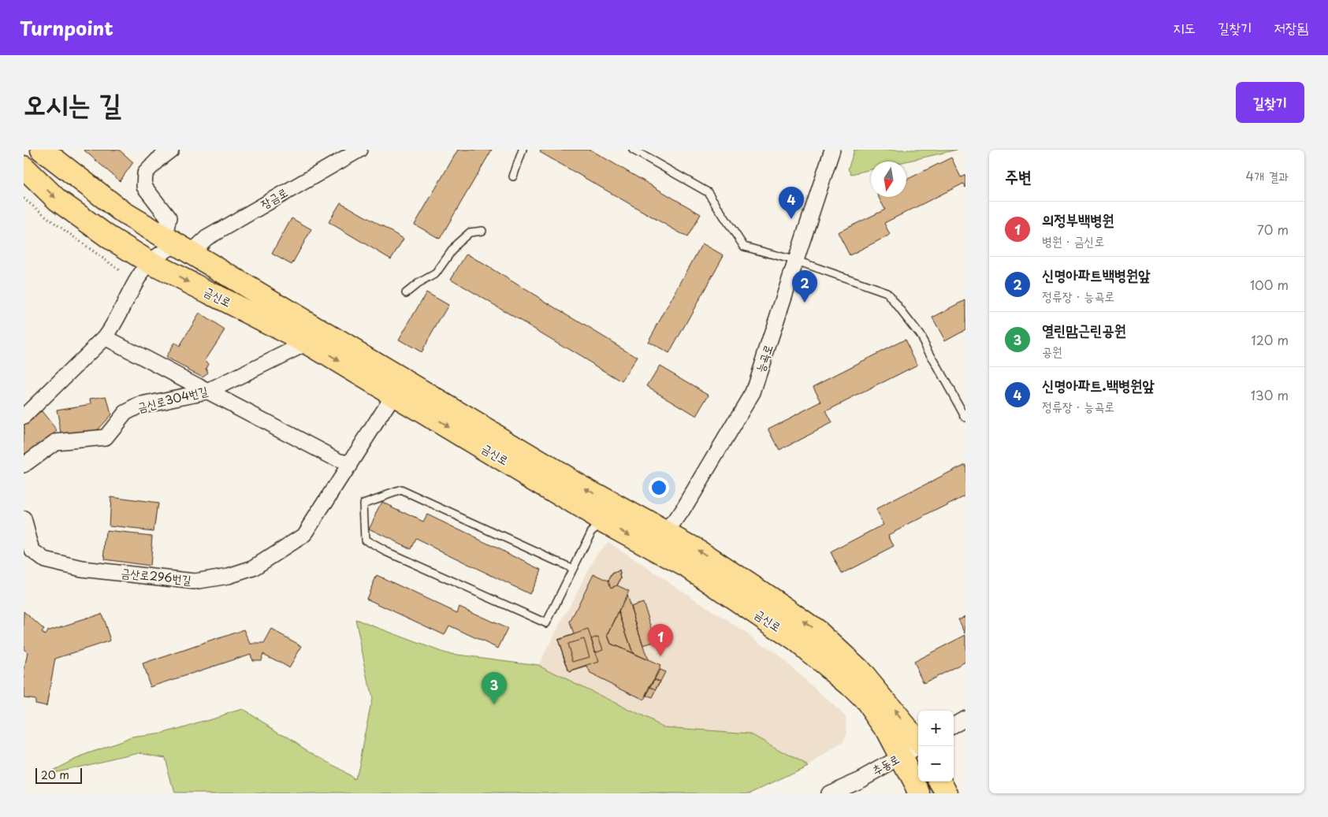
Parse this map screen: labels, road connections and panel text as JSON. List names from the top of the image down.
{
  "streets": {
    "main road": ["금신로"],
    "street": [
      "장금로",
      "능곡로",
      "금신로304번길",
      "금산로296번길",
      "추동로"
    ]
  },
  "crossings": [
    ["장금로", "금신로"],
    ["금신로", "능곡로"],
    ["금신로", "금신로304번길"],
    ["금신로", "금산로296번길"],
    ["금신로", "추동로"]
  ],
  "scale_bar": "20 m",
  "north": "bottom",
  "page": {
    "header": "Turnpoint",
    "nav": ["지도", "길찾기", "저장됨"],
    "title": "오시는 길",
    "buttons": "길찾기",
    "heading": ["주변", "4개 결과"],
    "pins": [
      "4",
      "2",
      "1",
      "3"
    ],
    "list": [
      {
        "mark": "1",
        "name": "의정부백병원",
        "note": "병원 · 금신로",
        "value": "70 m"
      },
      {
        "mark": "2",
        "name": "신명아파트백병원앞",
        "note": "정류장 · 능곡로",
        "value": "100 m"
      },
      {
        "mark": "3",
        "name": "열린맘근린공원",
        "note": "공원",
        "value": "120 m"
      },
      {
        "mark": "4",
        "name": "신명아파트.백병원앞",
        "note": "정류장 · 능곡로",
        "value": "130 m"
      }
    ],
    "map_buttons": ["+", "−"],
    "scale": "20 m"
  }
}
